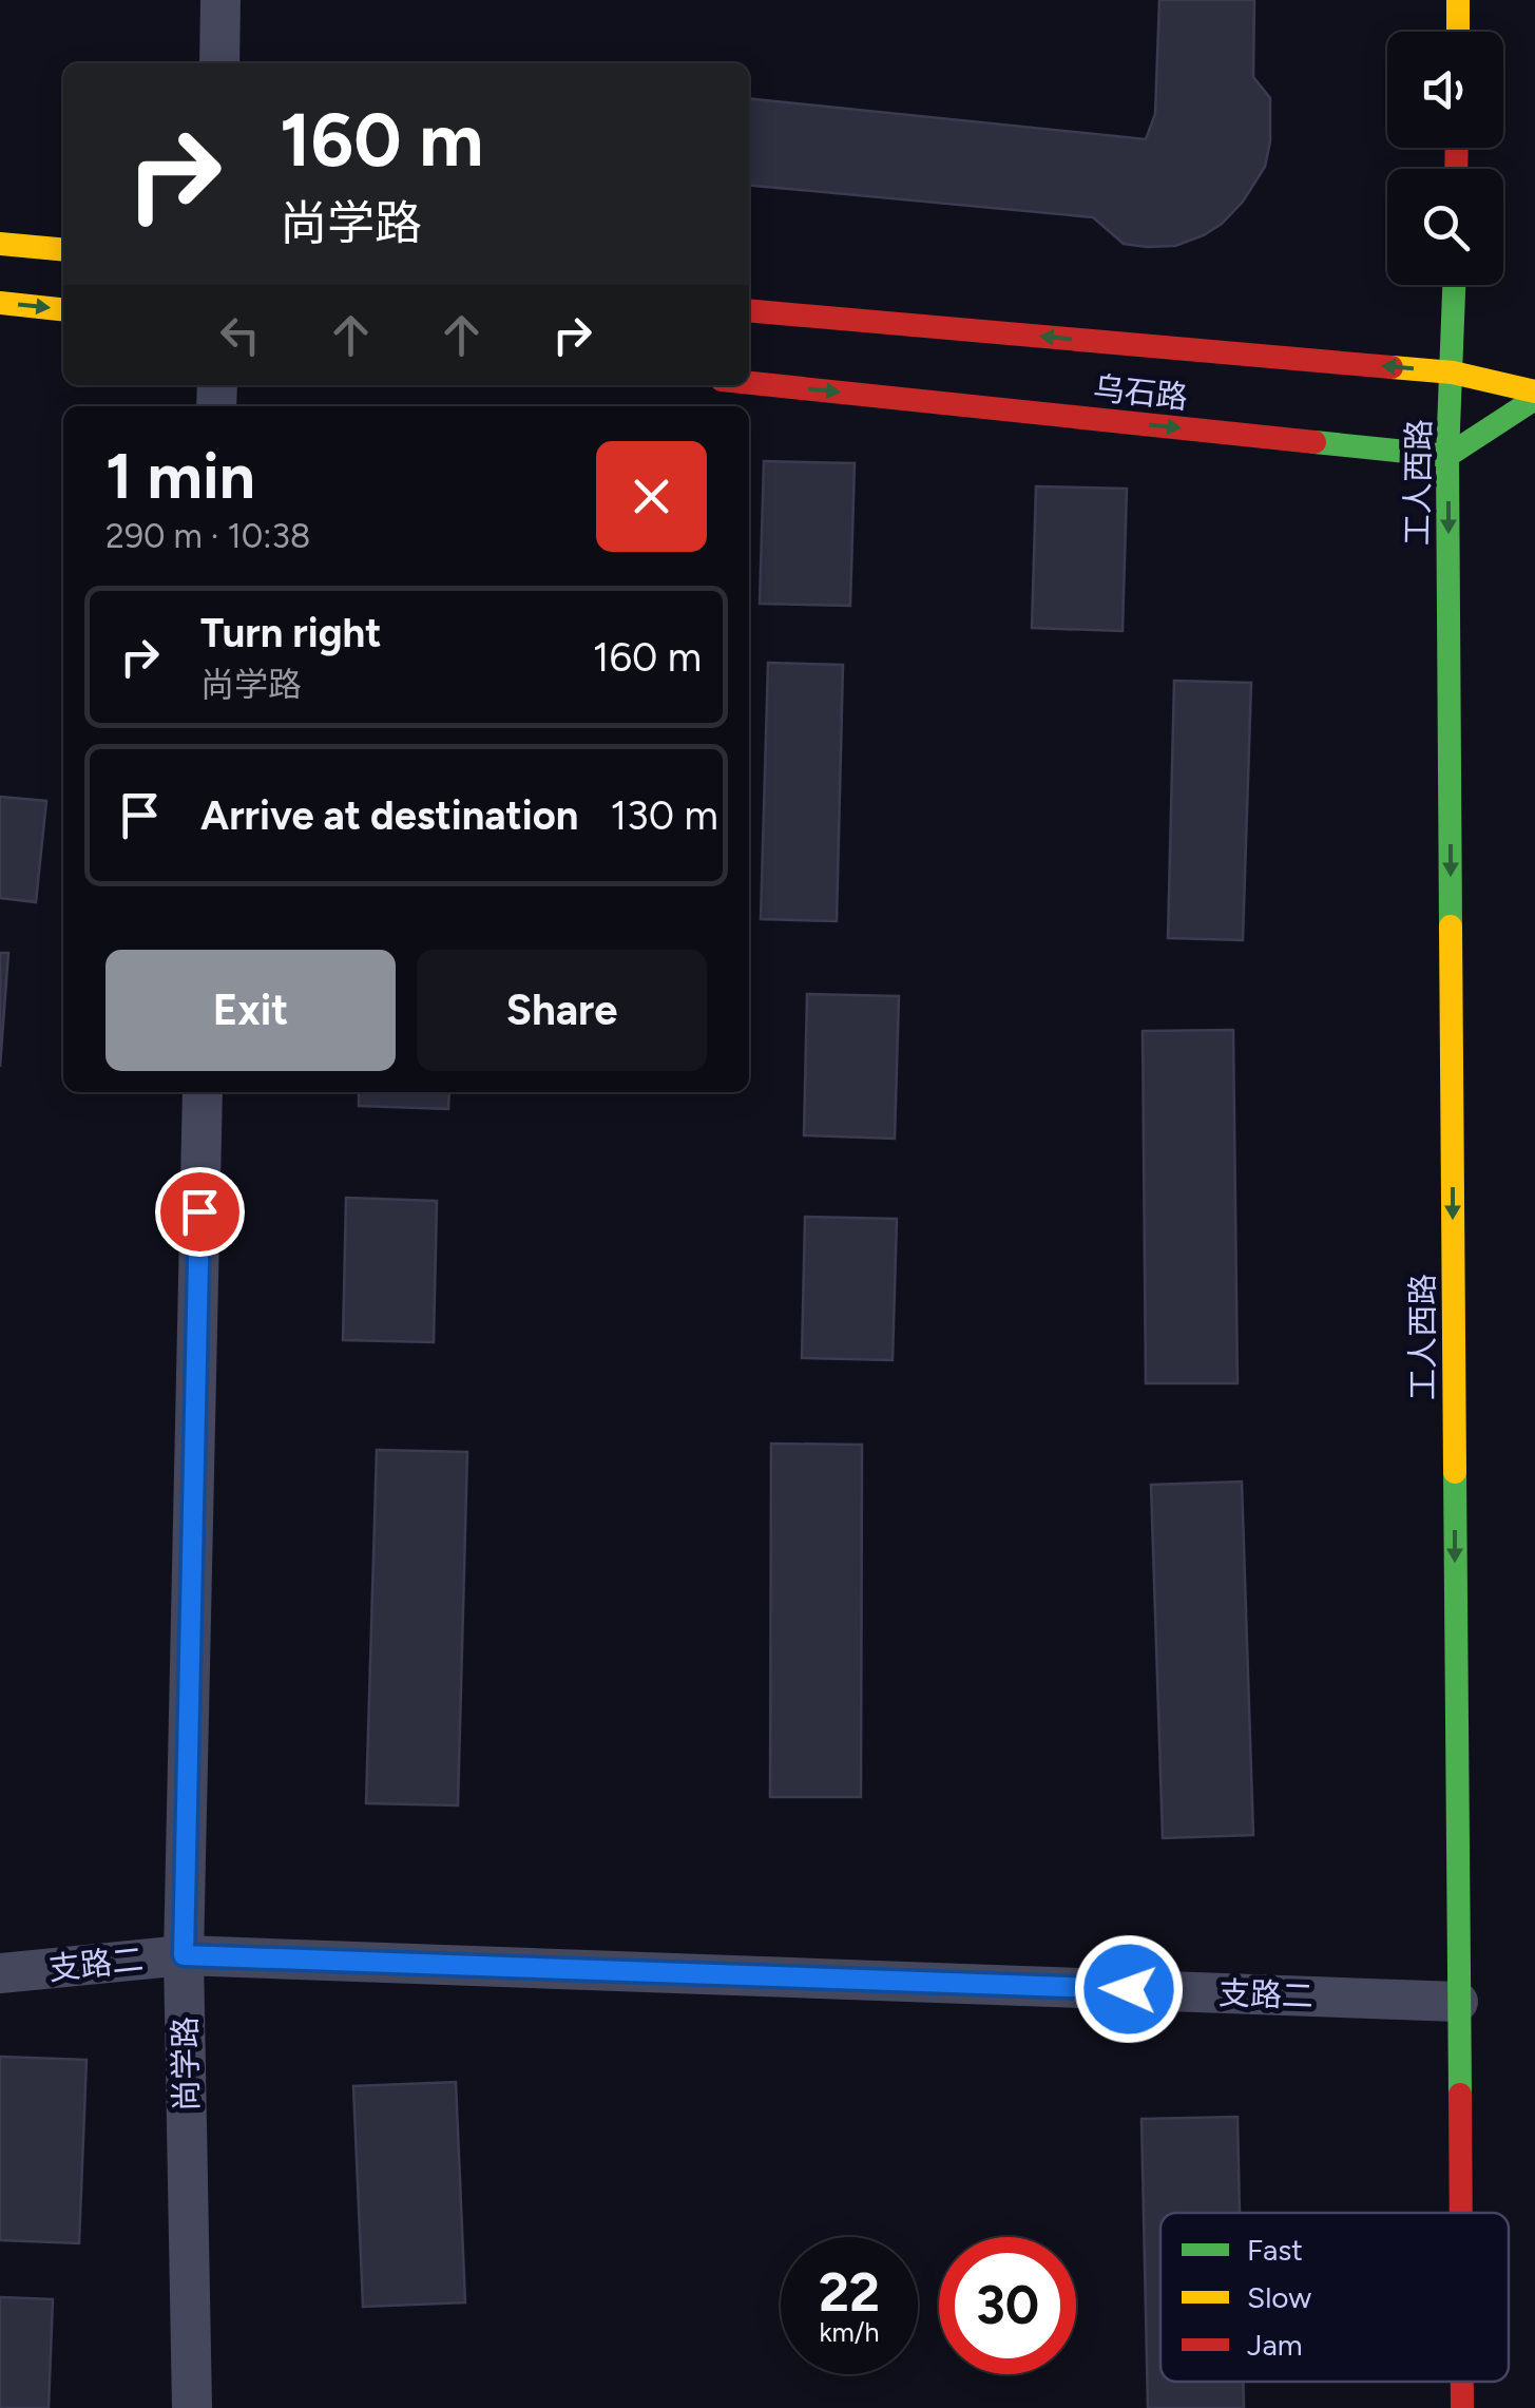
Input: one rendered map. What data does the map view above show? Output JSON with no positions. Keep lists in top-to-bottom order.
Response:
{
  "streets": {
    "main road": ["乌石路", "工人西路"],
    "street": ["支路二", "尚学路"]
  },
  "crossings": [
    ["乌石路", "工人西路"],
    ["工人西路", "支路二"],
    ["支路二", "尚学路"]
  ],
  "one_way": ["工人西路"],
  "legend": ["Fast", "Slow", "Jam"],
  "page": {
    "turn": ["160 m", "尚学路"],
    "heading": ["1 min", "290 m · 10:38"],
    "list": [
      {
        "name": "Turn right",
        "note": "尚学路",
        "value": "160 m"
      },
      {
        "name": "Arrive at destination",
        "value": "130 m"
      }
    ],
    "buttons": ["Exit", "Share"],
    "speed": "22 km/h",
    "limit": "30"
  }
}
